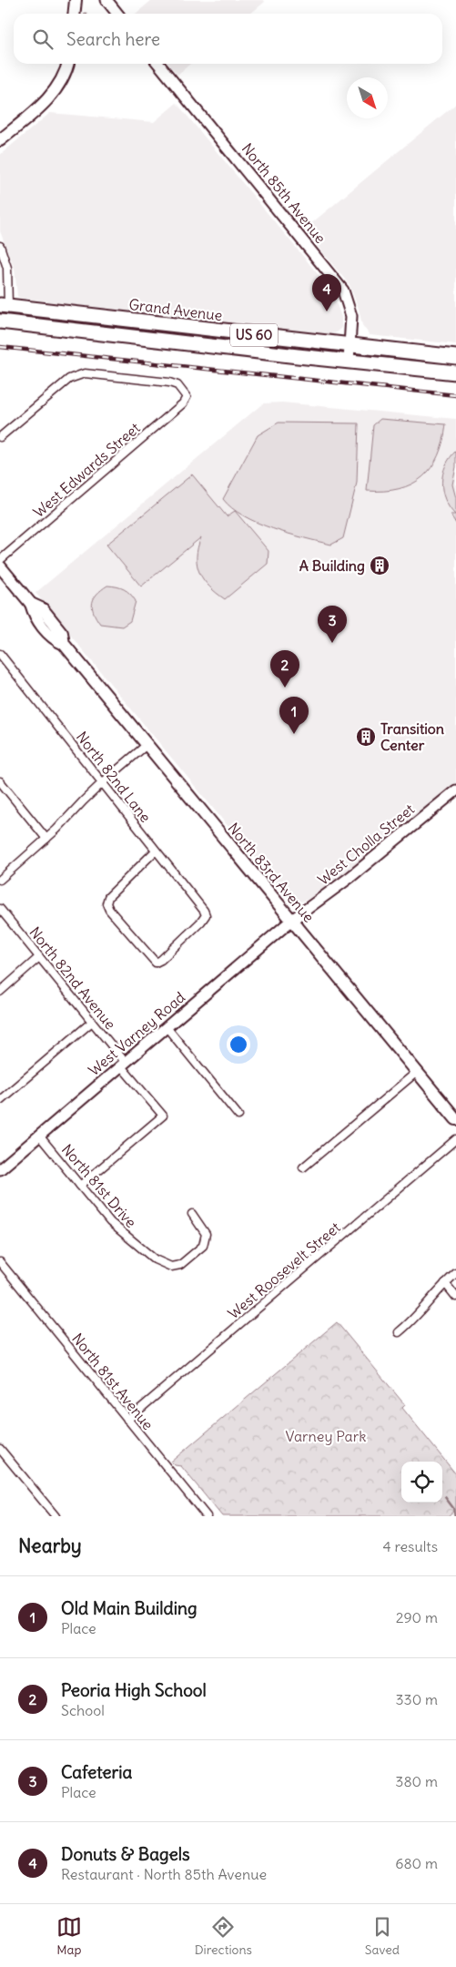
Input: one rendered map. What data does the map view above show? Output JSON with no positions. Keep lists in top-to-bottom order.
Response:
{
  "streets": {
    "highway": ["Grand Avenue", "US 60"],
    "main road": ["North 83rd Avenue"],
    "street": [
      "North 85th Avenue",
      "West Edwards Street",
      "North 82nd Lane",
      "West Cholla Street",
      "North 82nd Avenue",
      "West Varney Road",
      "North 81st Drive",
      "West Roosevelt Street",
      "North 81st Avenue"
    ]
  },
  "crossings": [
    ["North 85th Avenue", "Grand Avenue"],
    ["North 85th Avenue", "US 60"],
    ["West Cholla Street", "North 83rd Avenue"],
    ["West Cholla Street", "West Varney Road"],
    ["North 83rd Avenue", "West Varney Road"],
    ["North 82nd Avenue", "West Varney Road"],
    ["North 82nd Avenue", "North 81st Drive"],
    ["West Varney Road", "North 81st Drive"],
    ["West Roosevelt Street", "North 81st Avenue"]
  ],
  "parks": ["Varney Park"],
  "places": {
    "building": ["A Building", "Transition Center"]
  },
  "north": "bottom right",
  "page": {
    "search": "Search here",
    "pins": [
      "4",
      "3",
      "2",
      "1"
    ],
    "heading": ["Nearby", "4 results"],
    "list": [
      {
        "mark": "1",
        "name": "Old Main Building",
        "note": "Place",
        "value": "290 m"
      },
      {
        "mark": "2",
        "name": "Peoria High School",
        "note": "School",
        "value": "330 m"
      },
      {
        "mark": "3",
        "name": "Cafeteria",
        "note": "Place",
        "value": "380 m"
      },
      {
        "mark": "4",
        "name": "Donuts & Bagels",
        "note": "Restaurant · North 85th Avenue",
        "value": "680 m"
      }
    ],
    "nav": ["Map", "Directions", "Saved"]
  }
}
